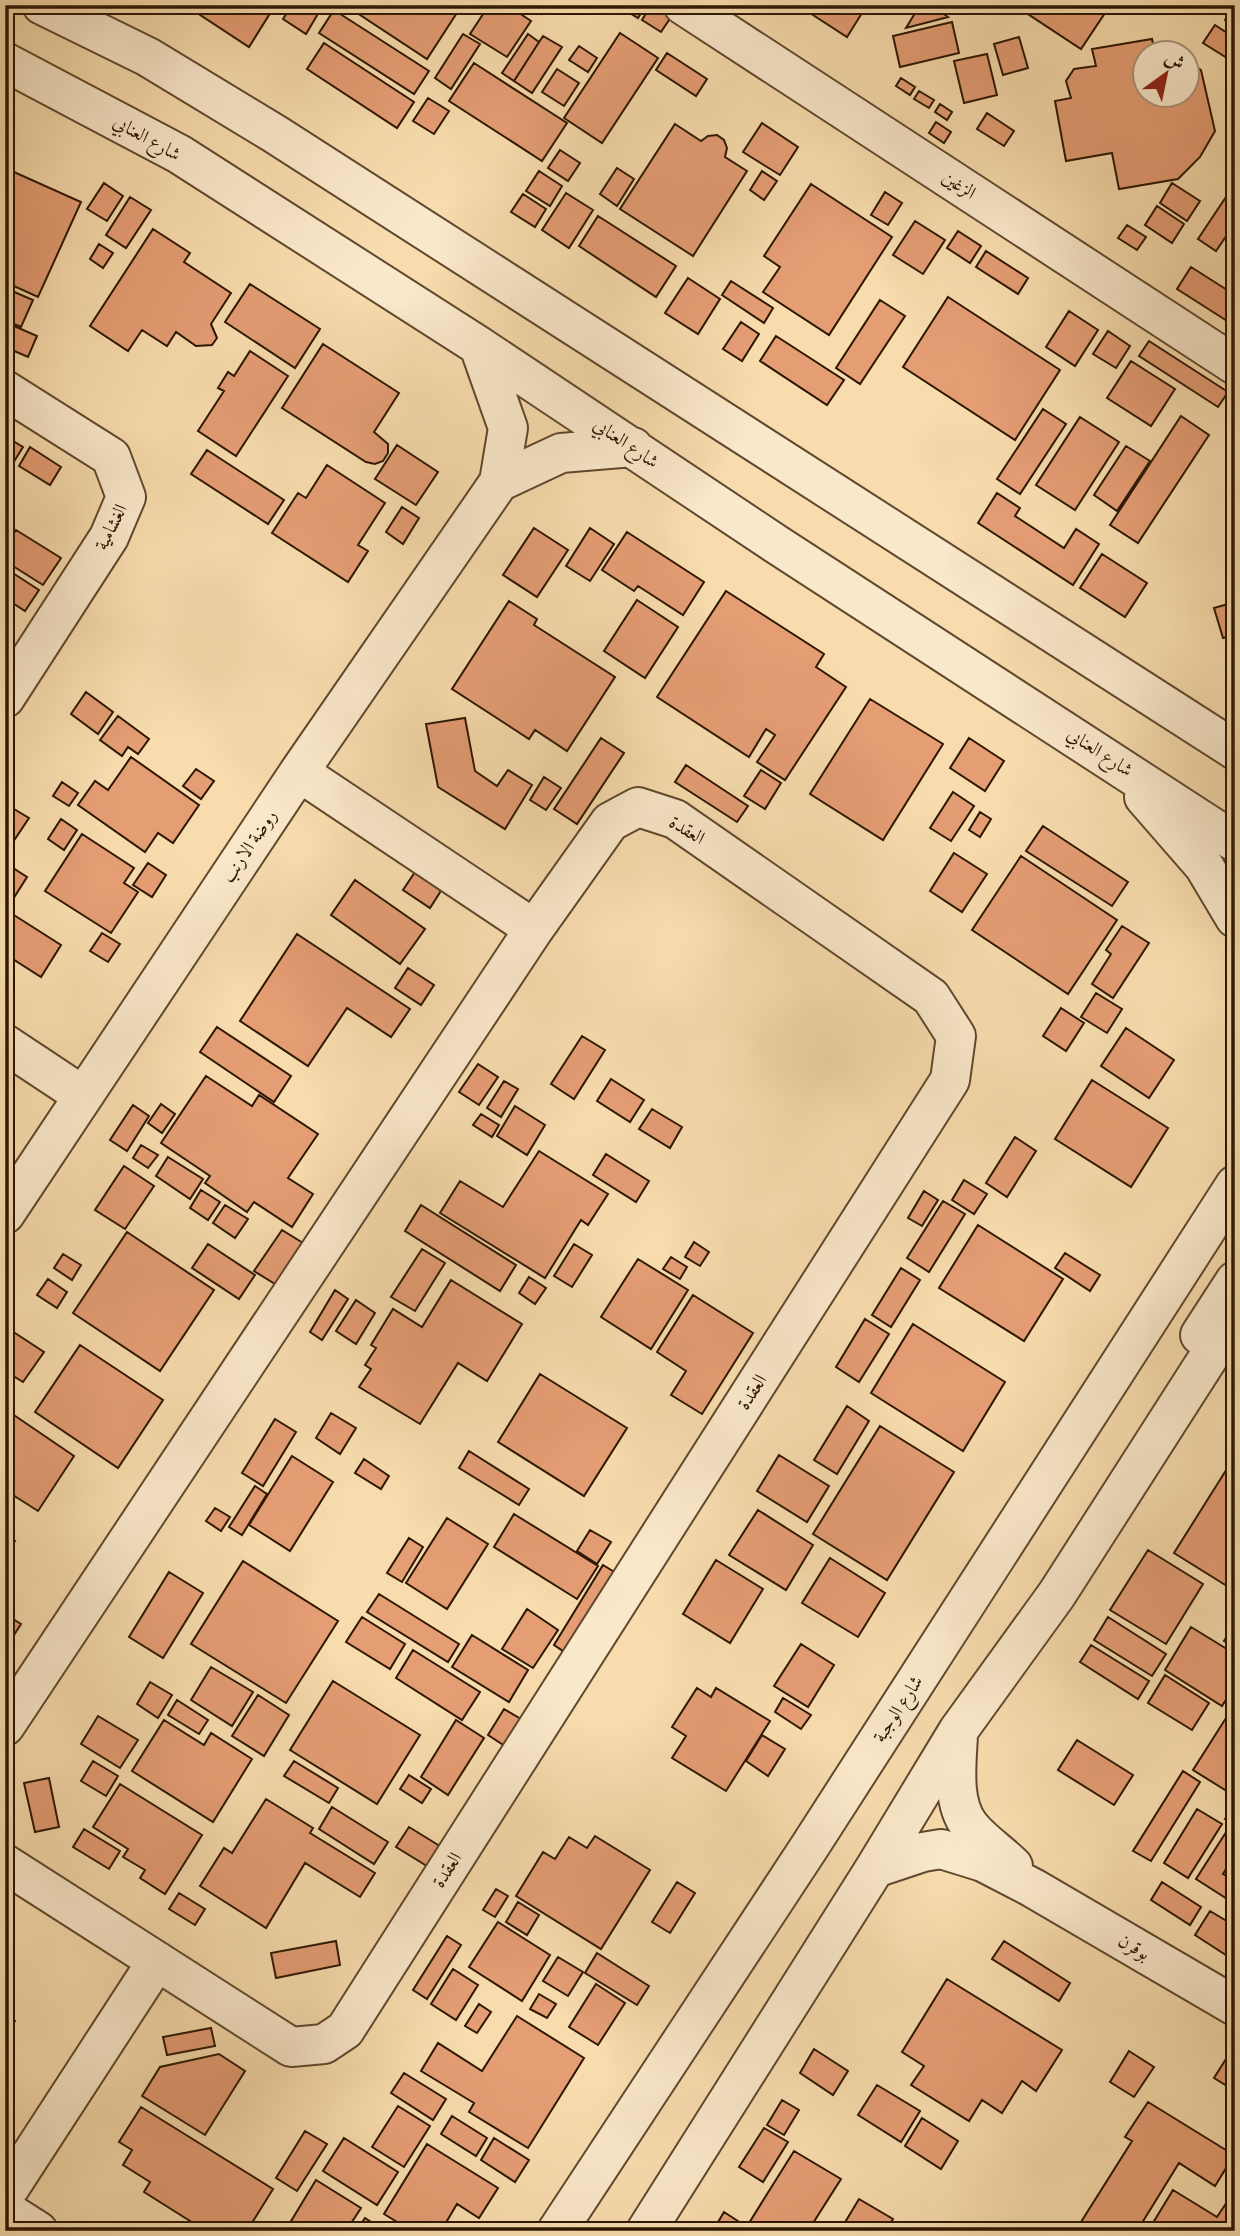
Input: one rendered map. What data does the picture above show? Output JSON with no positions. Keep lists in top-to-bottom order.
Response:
{
  "streets": {
    "street": [
      "شارع العنابي",
      "الزغين",
      "الغشامية",
      "العقدة",
      "روضة الارنب",
      "شارع الوجبة",
      "بوقرن"
    ]
  },
  "crossings": [
    ["شارع العنابي", "روضة الارنب"]
  ],
  "north": "top right"
}
